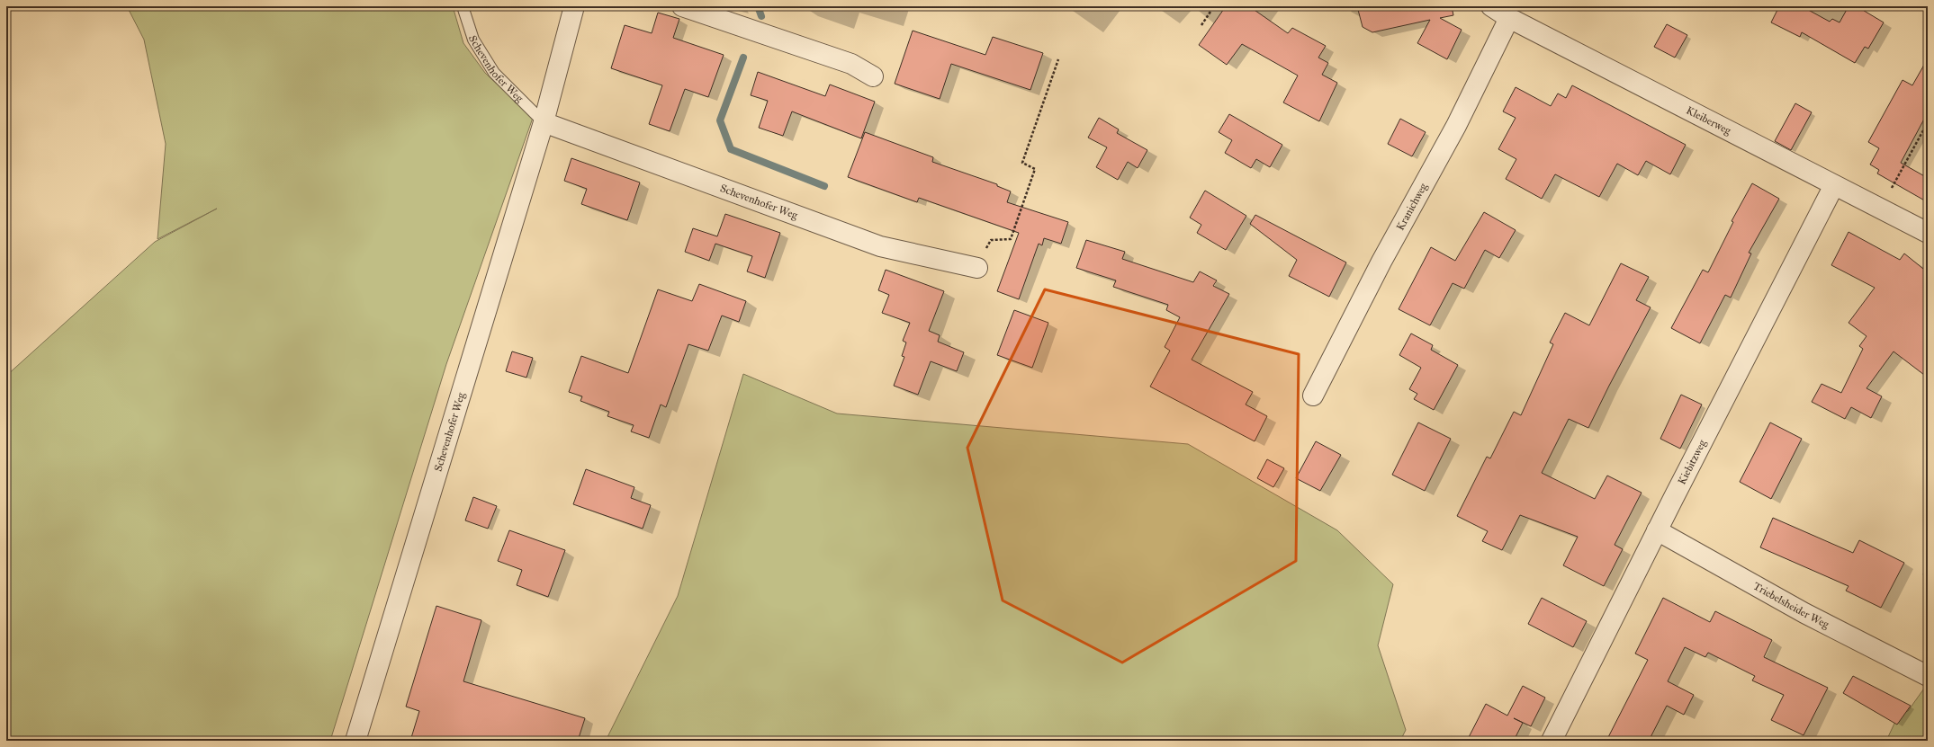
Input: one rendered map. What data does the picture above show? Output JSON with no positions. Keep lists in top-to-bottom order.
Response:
{
  "streets": {
    "street": [
      "Schevenhofer Weg",
      "Kleiberweg",
      "Kranichweg",
      "Kiebitzweg",
      "Triebelsheider Weg"
    ]
  },
  "crossings": [
    ["Kleiberweg", "Kranichweg"],
    ["Kleiberweg", "Kiebitzweg"],
    ["Kiebitzweg", "Triebelsheider Weg"]
  ]
}
